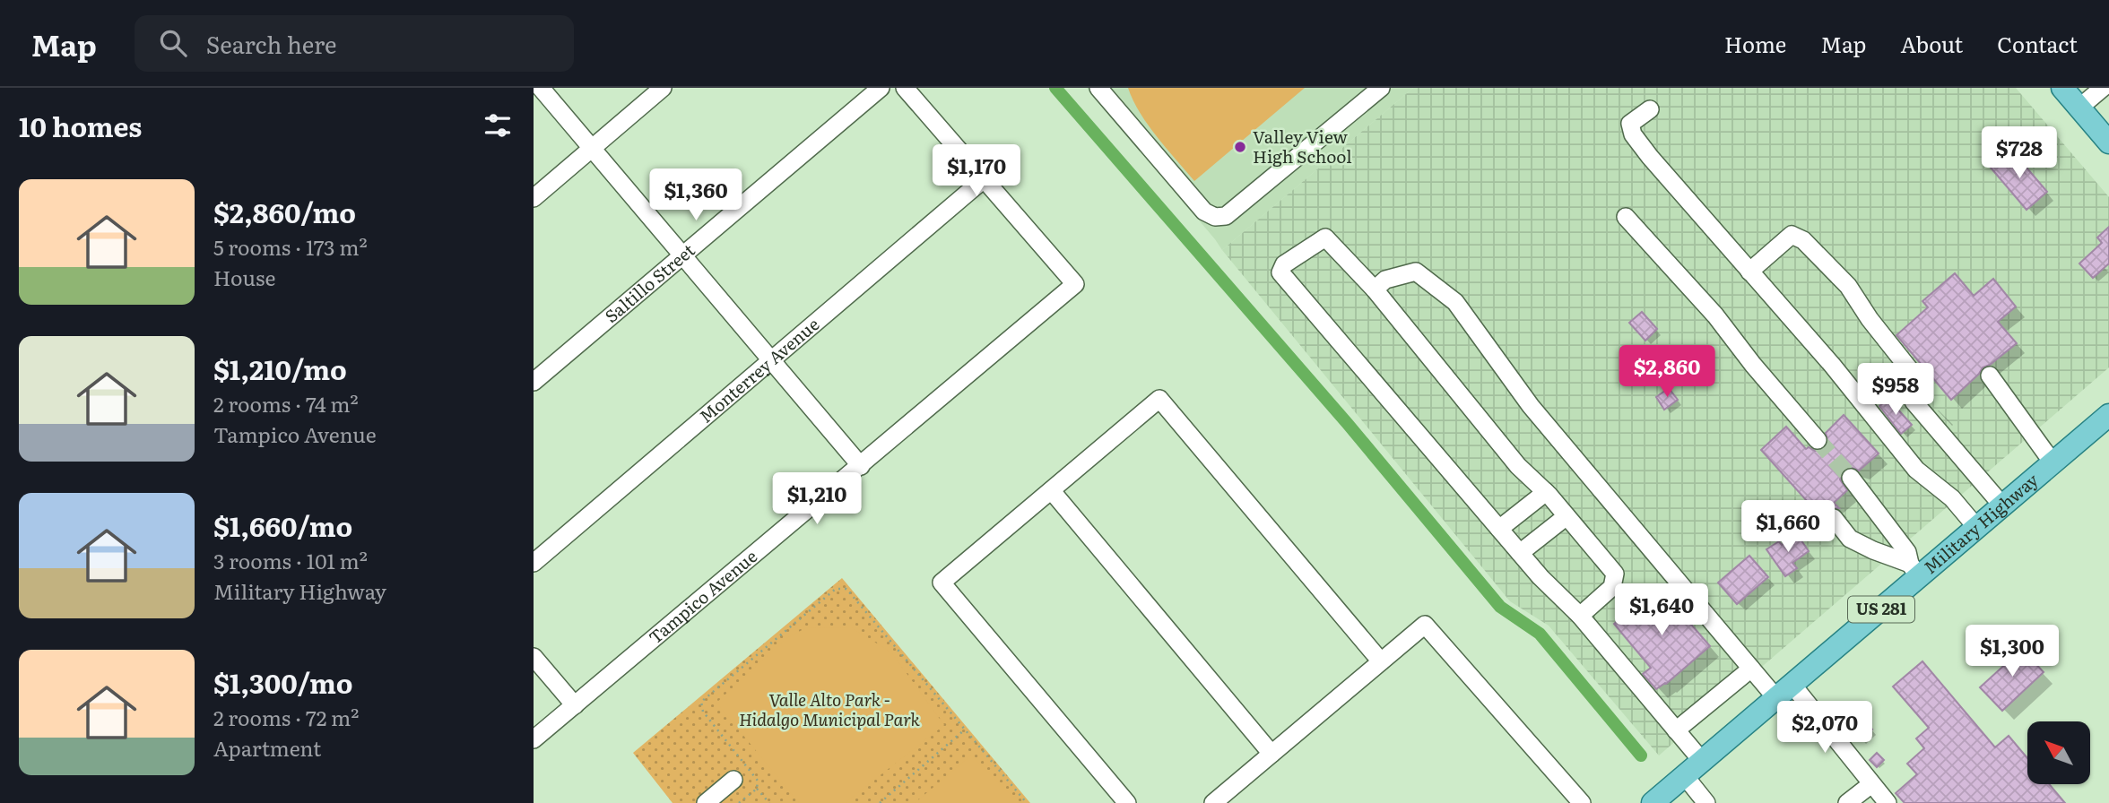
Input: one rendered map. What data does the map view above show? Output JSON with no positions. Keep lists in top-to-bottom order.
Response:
{
  "streets": {
    "main road": ["Military Highway", "US 281"],
    "street": ["Saltillo Street", "Monterrey Avenue", "Tampico Avenue"]
  },
  "crossings": [
    ["Monterrey Avenue", "Tampico Avenue"]
  ],
  "parks": ["Valle Alto Park - Hidalgo Municipal Park"],
  "places": ["Valley View High School"],
  "north": "top left",
  "page": {
    "header": "Map",
    "search": "Search here",
    "nav": [
      "Home",
      "Map",
      "About",
      "Contact"
    ],
    "heading": "10 homes",
    "price": [
      "$728",
      "$1,170",
      "$1,360",
      "$2,860",
      "$958",
      "$1,210",
      "$1,660",
      "$1,640",
      "$1,300",
      "$2,070"
    ],
    "list": [
      {
        "name": "$2,860/mo",
        "note": "5 rooms · 173 m² · House"
      },
      {
        "name": "$1,210/mo",
        "note": "2 rooms · 74 m² · Tampico Avenue"
      },
      {
        "name": "$1,660/mo",
        "note": "3 rooms · 101 m² · Military Highway"
      },
      {
        "name": "$1,300/mo",
        "note": "2 rooms · 72 m² · Apartment"
      }
    ]
  }
}
